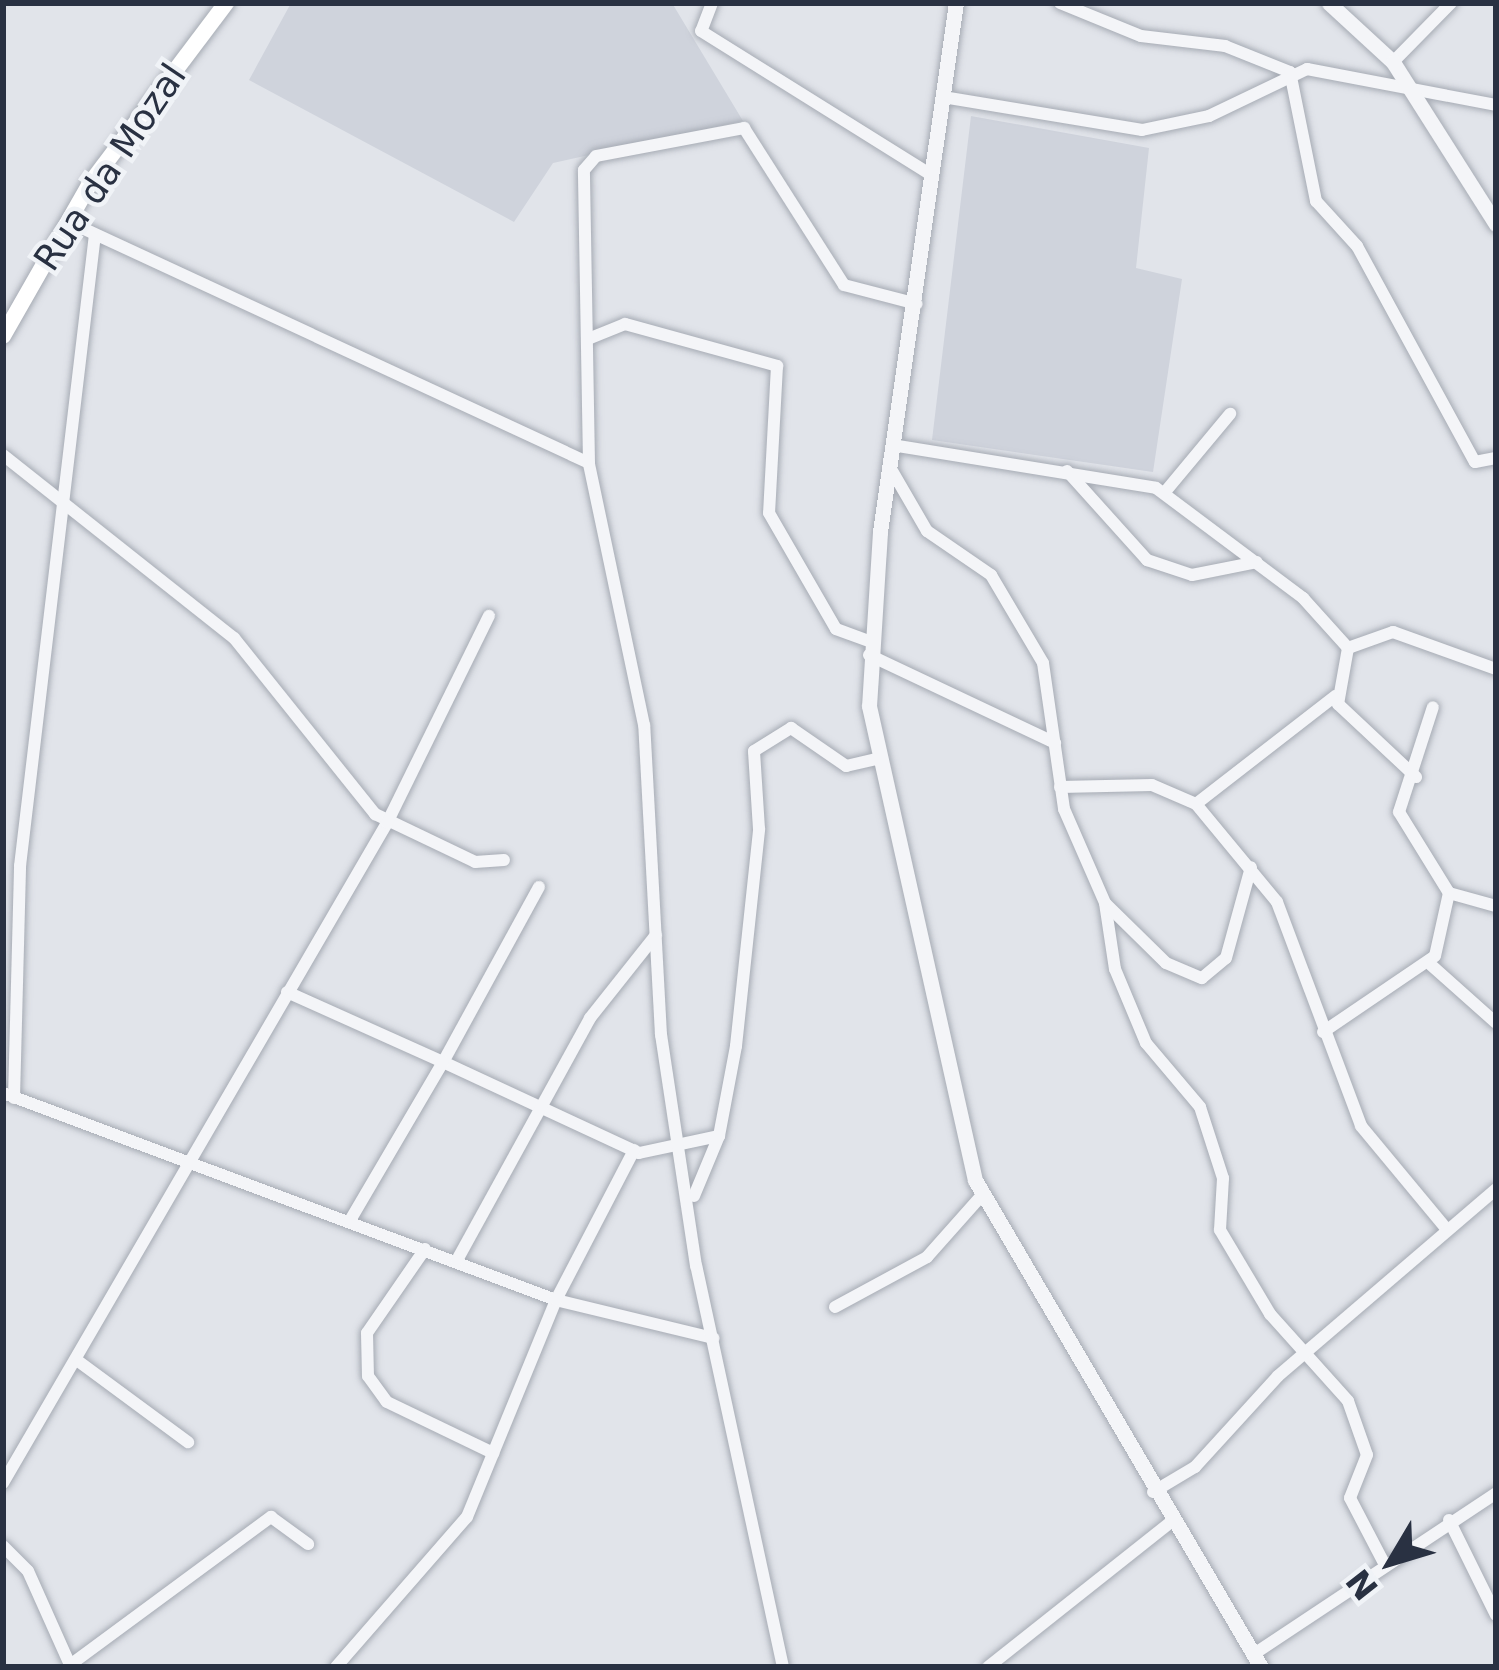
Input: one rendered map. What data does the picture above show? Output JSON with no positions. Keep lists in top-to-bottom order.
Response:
{
  "streets": {
    "main road": ["Rua da Mozal"]
  },
  "north": "bottom left"
}
